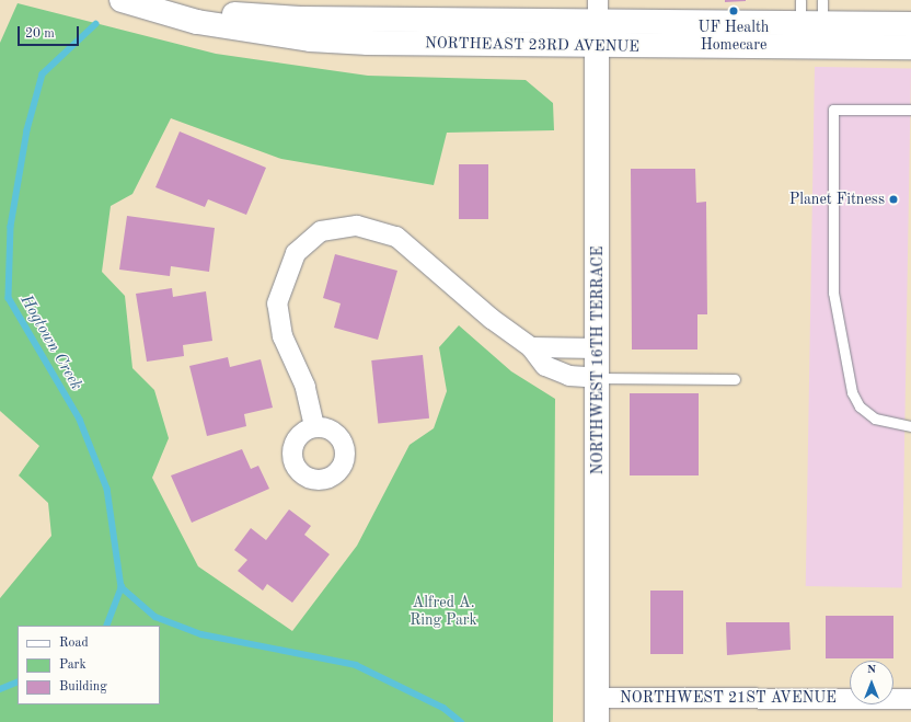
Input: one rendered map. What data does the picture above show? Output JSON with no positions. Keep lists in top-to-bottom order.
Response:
{
  "streets": {
    "street": ["NORTHEAST 23RD AVENUE", "NORTHWEST 16TH TERRACE", "NORTHWEST 21ST AVENUE"]
  },
  "crossings": [
    ["NORTHEAST 23RD AVENUE", "NORTHWEST 16TH TERRACE"],
    ["NORTHWEST 16TH TERRACE", "NORTHWEST 21ST AVENUE"]
  ],
  "water": ["Hogtown Creek"],
  "parks": ["Alfred A. Ring Park"],
  "places": ["UF Health Homecare", "Planet Fitness"],
  "legend": ["Road", "Park", "Building"],
  "scale_bar": "20 m",
  "north": "top"
}
